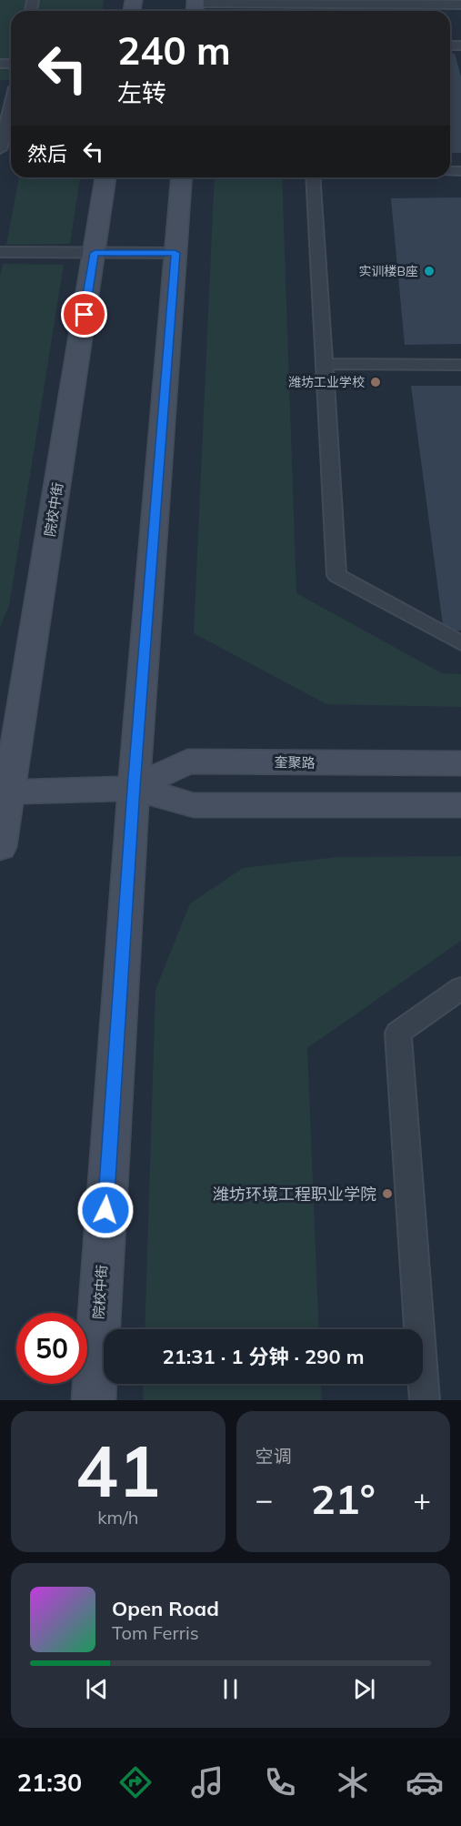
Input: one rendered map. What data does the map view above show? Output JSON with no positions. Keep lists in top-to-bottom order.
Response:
{
  "streets": {
    "main road": ["院校中街", "奎聚路"]
  },
  "crossings": [
    ["院校中街", "奎聚路"]
  ],
  "places": ["实训楼B座", "潍坊工业学校", "潍坊环境工程职业学院"],
  "page": {
    "turn": ["240 m", "左转"],
    "then": "然后",
    "limit": "50",
    "trip": "21:31 · 1 分钟 · 290 m",
    "tile": [
      ["41", "km/h"],
      "空调"
    ],
    "heat": ["−", "21°", "+"],
    "song": ["Open Road", "Tom Ferris"],
    "tabs": "21:30"
  }
}
